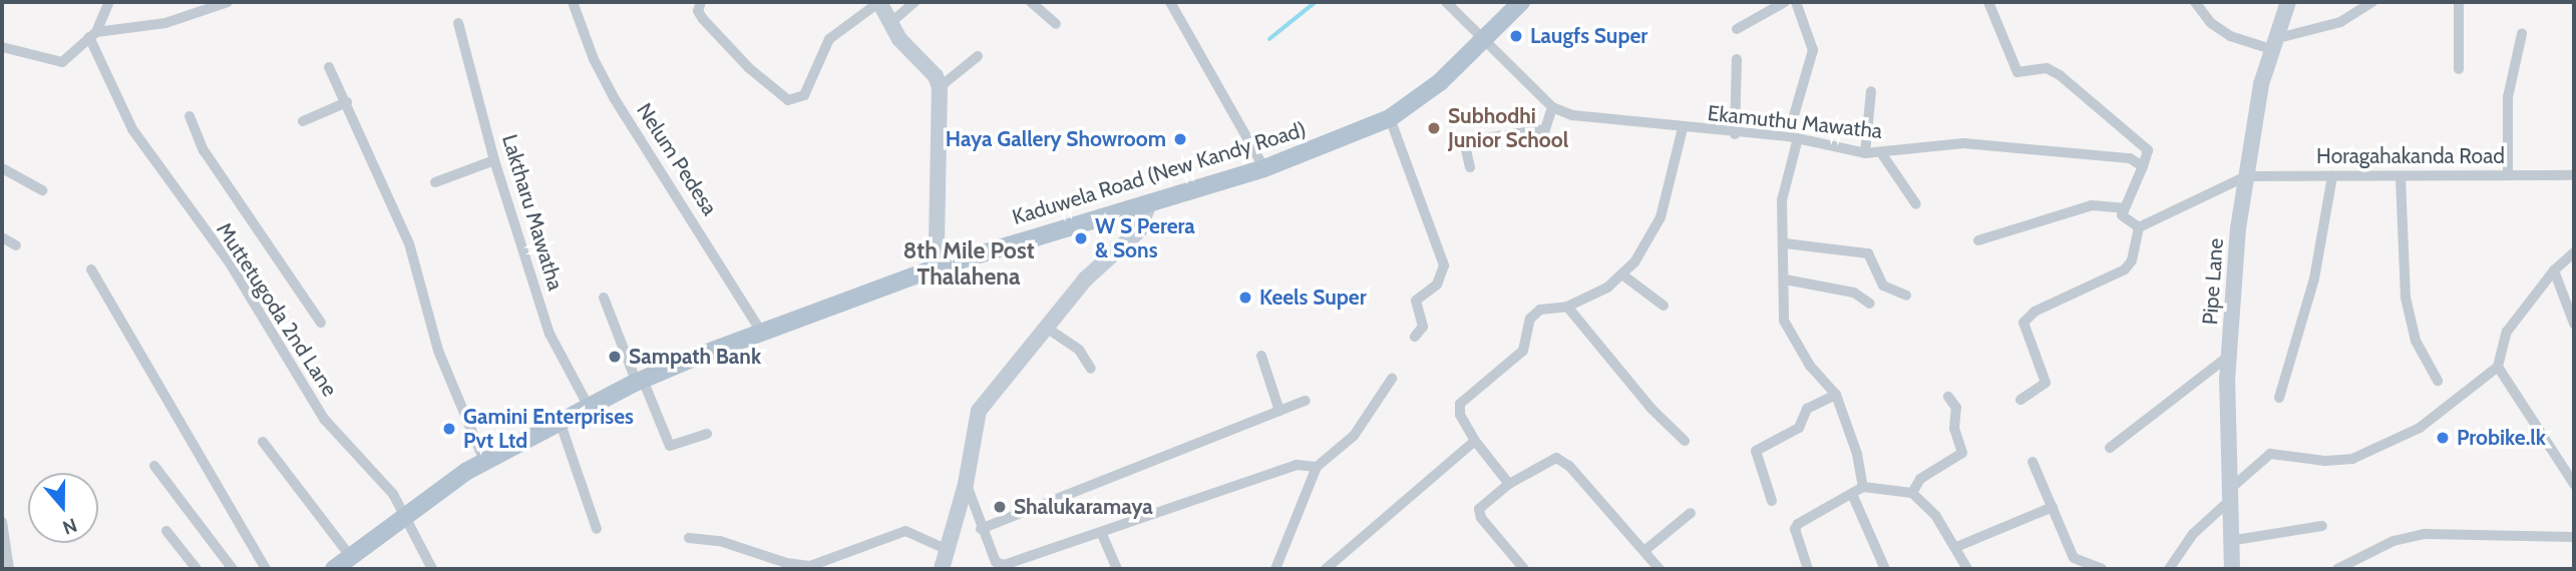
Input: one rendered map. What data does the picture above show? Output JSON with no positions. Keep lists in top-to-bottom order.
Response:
{
  "streets": {
    "main road": ["Kaduwela Road (New Kandy Road)"],
    "street": [
      "Ekamuthu Mawatha",
      "Horagahakanda Road",
      "Nelum Pedesa",
      "Laktharu Mawatha",
      "Pipe Lane",
      "Muttetugoda 2nd Lane"
    ]
  },
  "crossings": [
    ["Ekamuthu Mawatha", "Kaduwela Road (New Kandy Road)"],
    ["Horagahakanda Road", "Pipe Lane"],
    ["Nelum Pedesa", "Kaduwela Road (New Kandy Road)"],
    ["Kaduwela Road (New Kandy Road)", "Laktharu Mawatha"],
    ["Kaduwela Road (New Kandy Road)", "Muttetugoda 2nd Lane"]
  ],
  "districts": ["8th Mile Post Thalahena"],
  "places": [
    "Laugfs Super",
    "Subhodhi Junior School",
    "Haya Gallery Showroom",
    "W S Perera & Sons",
    "Keels Super",
    "Sampath Bank",
    "Gamini Enterprises Pvt Ltd",
    "Probike.lk",
    "Shalukaramaya"
  ],
  "north": "bottom"
}
